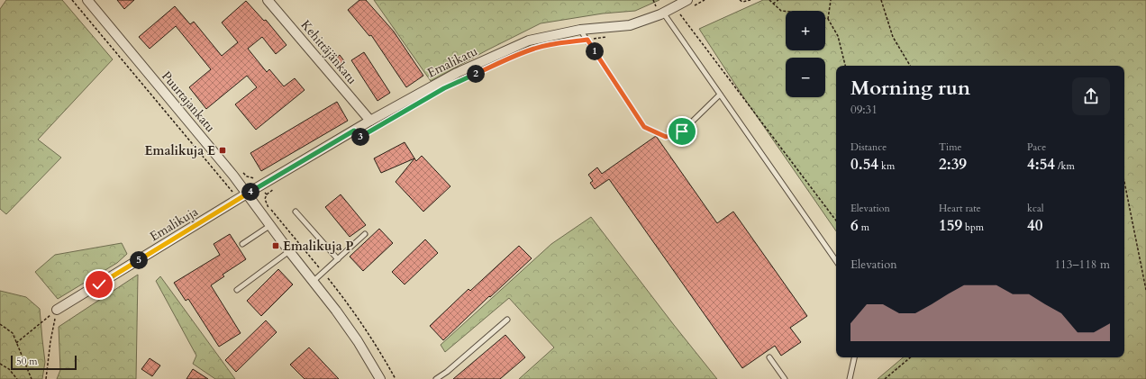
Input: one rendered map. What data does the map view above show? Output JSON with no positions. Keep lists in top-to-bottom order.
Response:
{
  "streets": {
    "street": [
      "Kehittäjänkatu",
      "Emalikatu",
      "Puurtajankatu",
      "Emalikuja"
    ]
  },
  "crossings": [
    ["Kehittäjänkatu", "Emalikatu"],
    ["Emalikatu", "Puurtajankatu"],
    ["Emalikatu", "Emalikuja"],
    ["Puurtajankatu", "Emalikuja"]
  ],
  "places": {
    "transit": ["Emalikuja E", "Emalikuja P"]
  },
  "scale_bar": "50 m",
  "page": {
    "map_buttons": ["+", "−"],
    "pins": [
      "1",
      "2",
      "3",
      "4",
      "5"
    ],
    "heading": ["Morning run", "09:31"],
    "stats": [
      ["Distance", "0.54 km"],
      ["Time", "2:39"],
      ["Pace", "4:54 /km"],
      ["Elevation", "6 m"],
      ["Heart rate", "159 bpm"],
      ["kcal", "40"]
    ],
    "chart": ["Elevation", "113–118 m"],
    "scale": "50 m"
  }
}
